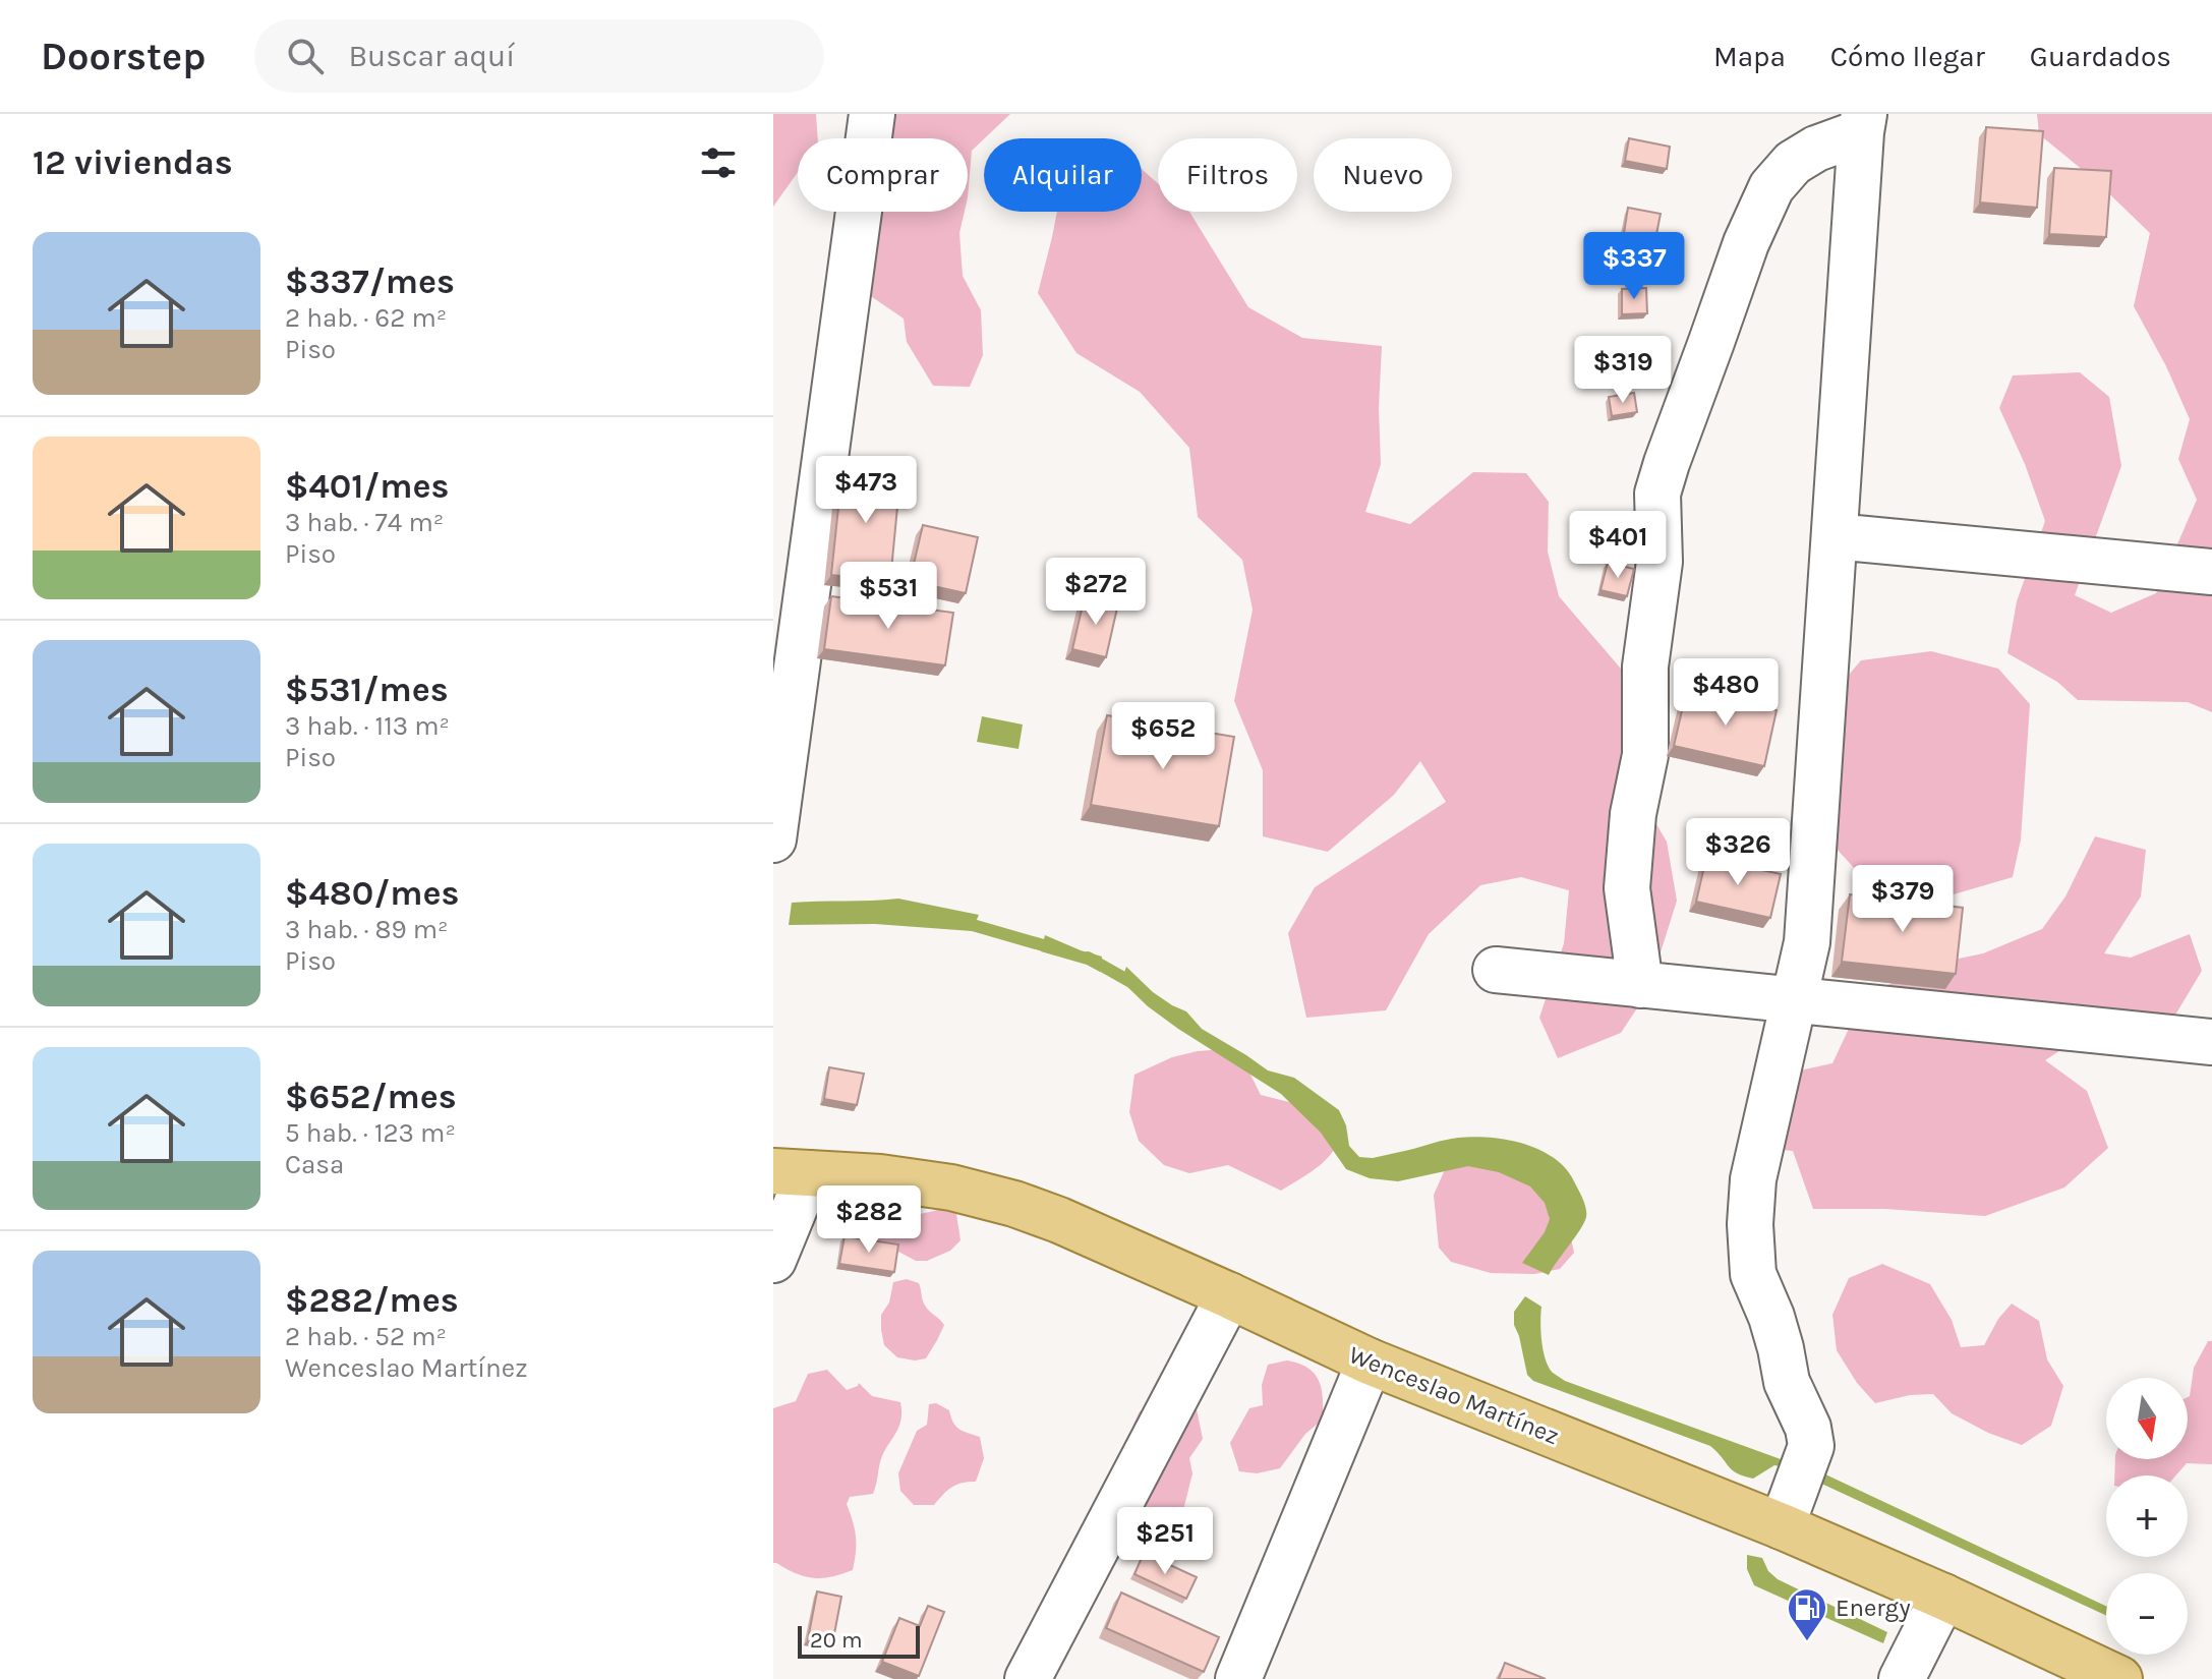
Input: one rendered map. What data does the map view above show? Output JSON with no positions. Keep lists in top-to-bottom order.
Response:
{
  "streets": {
    "main road": ["Wenceslao Martínez"]
  },
  "places": {
    "fuel station": ["Energy"]
  },
  "scale_bar": "20 m",
  "north": "bottom",
  "page": {
    "header": "Doorstep",
    "search": "Buscar aquí",
    "nav": ["Mapa", "Cómo llegar", "Guardados"],
    "heading": "12 viviendas",
    "chip": [
      "Comprar",
      "Alquilar",
      "Filtros",
      "Nuevo"
    ],
    "list": [
      {
        "name": "$337/mes",
        "note": "2 hab. · 62 m² · Piso"
      },
      {
        "name": "$401/mes",
        "note": "3 hab. · 74 m² · Piso"
      },
      {
        "name": "$531/mes",
        "note": "3 hab. · 113 m² · Piso"
      },
      {
        "name": "$480/mes",
        "note": "3 hab. · 89 m² · Piso"
      },
      {
        "name": "$652/mes",
        "note": "5 hab. · 123 m² · Casa"
      },
      {
        "name": "$282/mes",
        "note": "2 hab. · 52 m² · Wenceslao Martínez"
      }
    ],
    "price": [
      "$337",
      "$319",
      "$473",
      "$401",
      "$272",
      "$531",
      "$480",
      "$652",
      "$326",
      "$379",
      "$282",
      "$251"
    ],
    "map_buttons": ["+", "−"],
    "scale": "20 m"
  }
}
